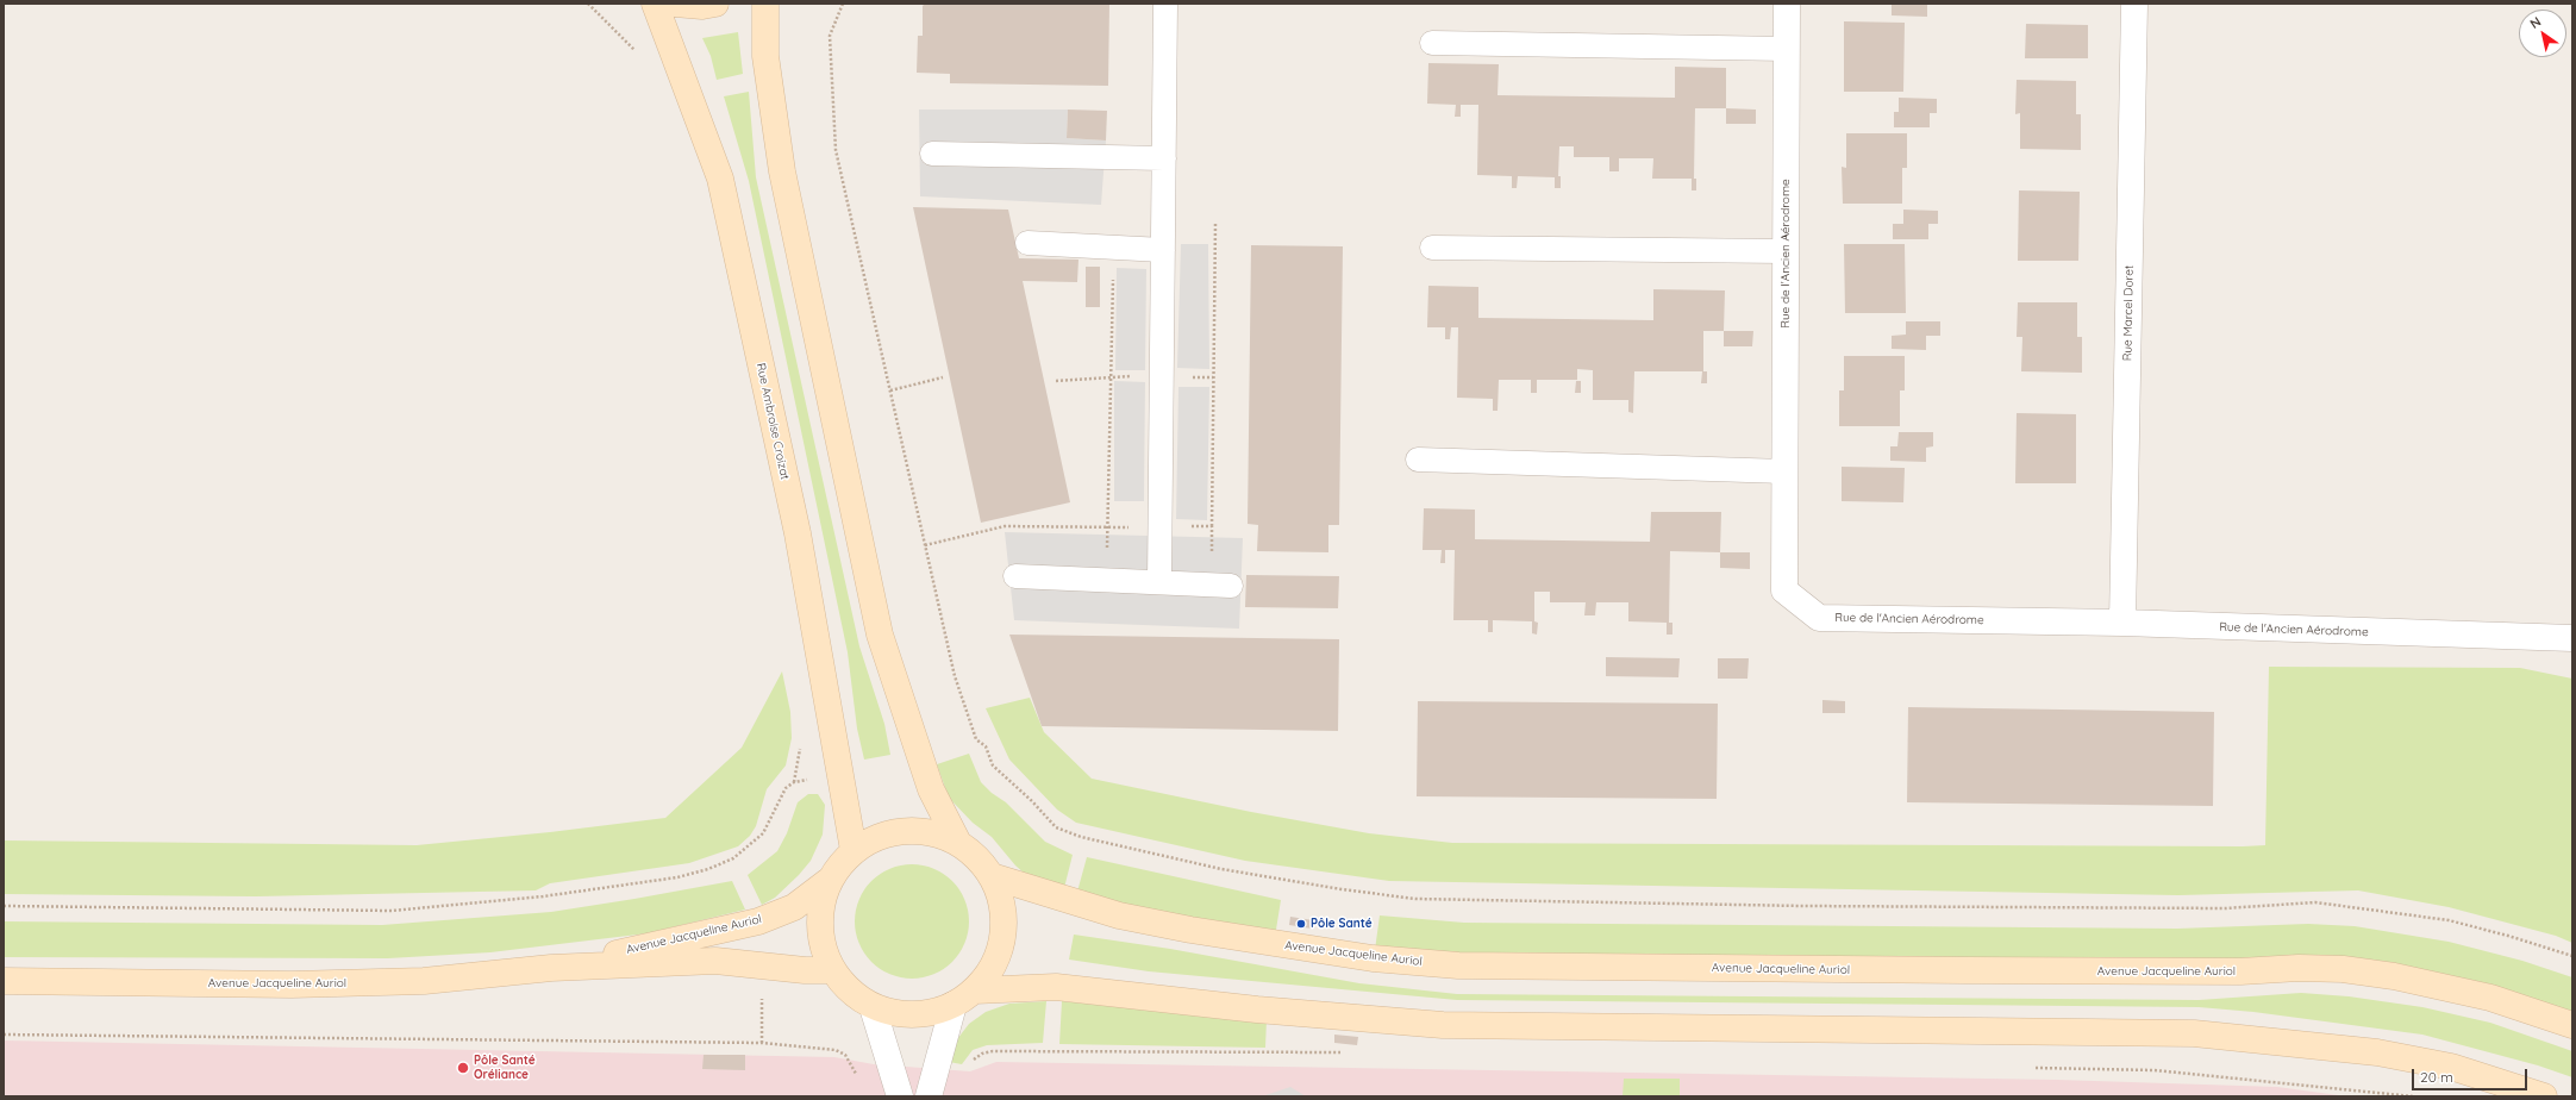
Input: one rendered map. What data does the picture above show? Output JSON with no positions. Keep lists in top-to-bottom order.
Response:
{
  "streets": {
    "main road": ["Rue Ambroise Croizat", "Avenue Jacqueline Auriol"],
    "street": ["Rue de l'Ancien Aérodrome", "Rue Marcel Doret"]
  },
  "crossings": [
    ["Rue de l'Ancien Aérodrome", "Rue Marcel Doret"]
  ],
  "places": ["Pôle Santé", "Pôle Santé Oréliance"],
  "scale_bar": "20 m",
  "north": "top left"
}
